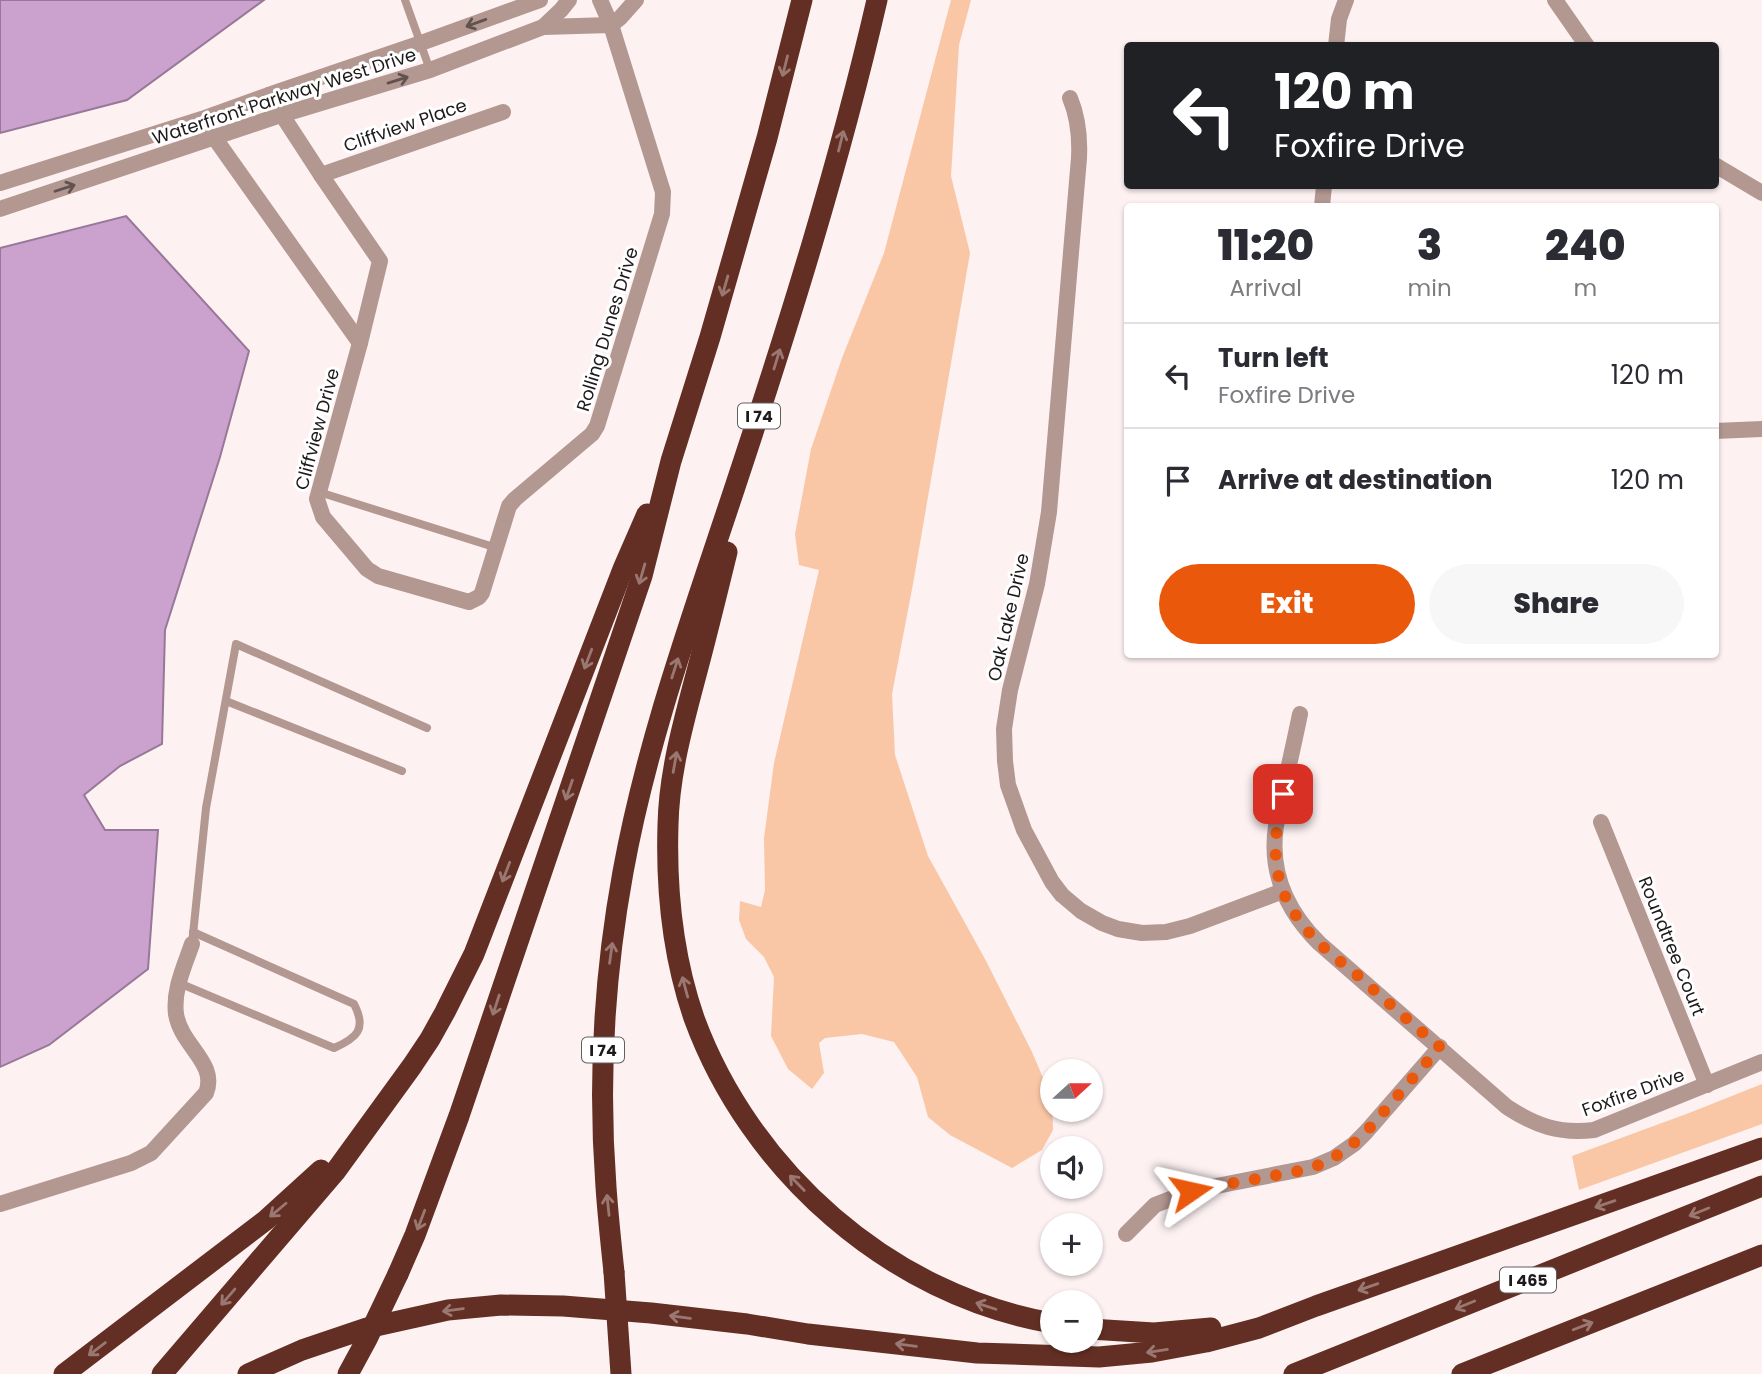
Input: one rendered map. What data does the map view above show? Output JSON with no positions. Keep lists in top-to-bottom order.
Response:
{
  "streets": {
    "highway": ["I 74", "I 465"],
    "street": [
      "Waterfront Parkway West Drive",
      "Cliffview Place",
      "Rolling Dunes Drive",
      "Cliffview Drive",
      "Oak Lake Drive",
      "Roundtree Court",
      "Foxfire Drive"
    ]
  },
  "crossings": [
    ["Waterfront Parkway West Drive", "Cliffview Drive"],
    ["Cliffview Place", "Cliffview Drive"],
    ["Rolling Dunes Drive", "Cliffview Drive"],
    ["Oak Lake Drive", "Foxfire Drive"],
    ["Roundtree Court", "Foxfire Drive"]
  ],
  "north": "right",
  "page": {
    "turn": ["120 m", "Foxfire Drive"],
    "eta": [
      "11:20",
      "Arrival",
      "3",
      "min",
      "240",
      "m"
    ],
    "list": [
      {
        "name": "Turn left",
        "note": "Foxfire Drive",
        "value": "120 m"
      },
      {
        "name": "Arrive at destination",
        "value": "120 m"
      }
    ],
    "buttons": ["Exit", "Share"],
    "map_buttons": ["+", "−"]
  }
}
